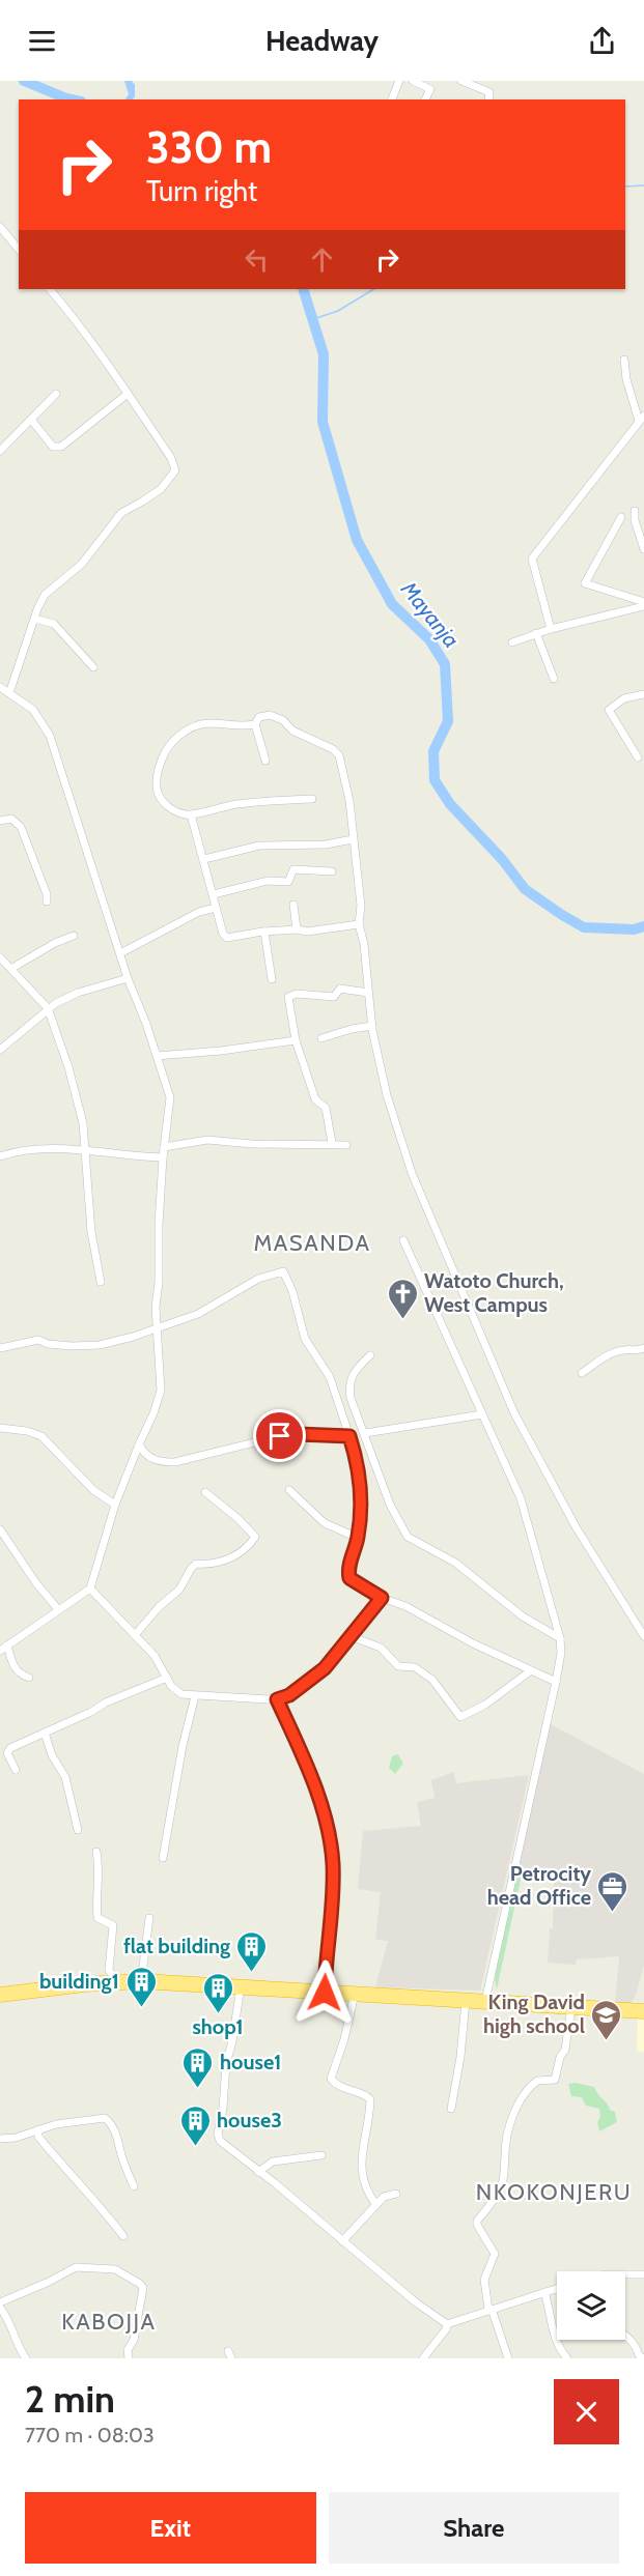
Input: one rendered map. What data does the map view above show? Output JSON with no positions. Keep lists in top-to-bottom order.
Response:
{
  "districts": ["MASANDA", "NKOKONJERU", "KABOJJA"],
  "water": ["Mayanja"],
  "places": {
    "church": ["Watoto Church, West Campus"],
    "office": ["Petrocity head Office"],
    "building": [
      "flat building",
      "building1",
      "shop1",
      "house1",
      "house3"
    ],
    "school or university": ["King David high school"]
  },
  "page": {
    "header": "Headway",
    "turn": ["330 m", "Turn right"],
    "heading": ["2 min", "770 m · 08:03"],
    "buttons": ["Exit", "Share"]
  }
}
